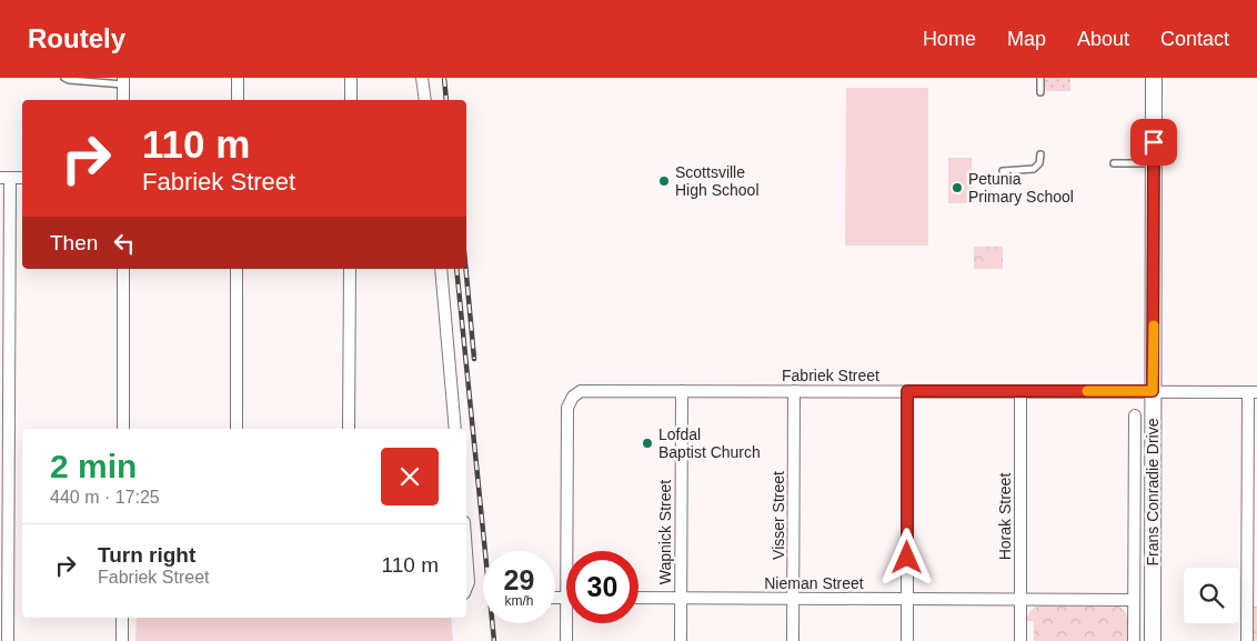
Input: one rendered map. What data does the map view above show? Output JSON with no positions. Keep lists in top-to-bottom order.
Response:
{
  "streets": {
    "street": [
      "Fabriek Street",
      "Frans Conradie Drive",
      "Visser Street",
      "Horak Street",
      "Wapnick Street",
      "Nieman Street"
    ]
  },
  "crossings": [
    ["Fabriek Street", "Frans Conradie Drive"],
    ["Fabriek Street", "Visser Street"],
    ["Fabriek Street", "Horak Street"],
    ["Fabriek Street", "Wapnick Street"],
    ["Visser Street", "Nieman Street"],
    ["Horak Street", "Nieman Street"],
    ["Wapnick Street", "Nieman Street"]
  ],
  "places": ["Scottsville High School", "Petunia Primary School", "Lofdal Baptist Church"],
  "page": {
    "header": "Routely",
    "nav": [
      "Home",
      "Map",
      "About",
      "Contact"
    ],
    "turn": ["110 m", "Fabriek Street"],
    "then": "Then",
    "heading": ["2 min", "440 m · 17:25"],
    "list": [
      {
        "name": "Turn right",
        "note": "Fabriek Street",
        "value": "110 m"
      }
    ],
    "speed": "29 km/h",
    "limit": "30"
  }
}
